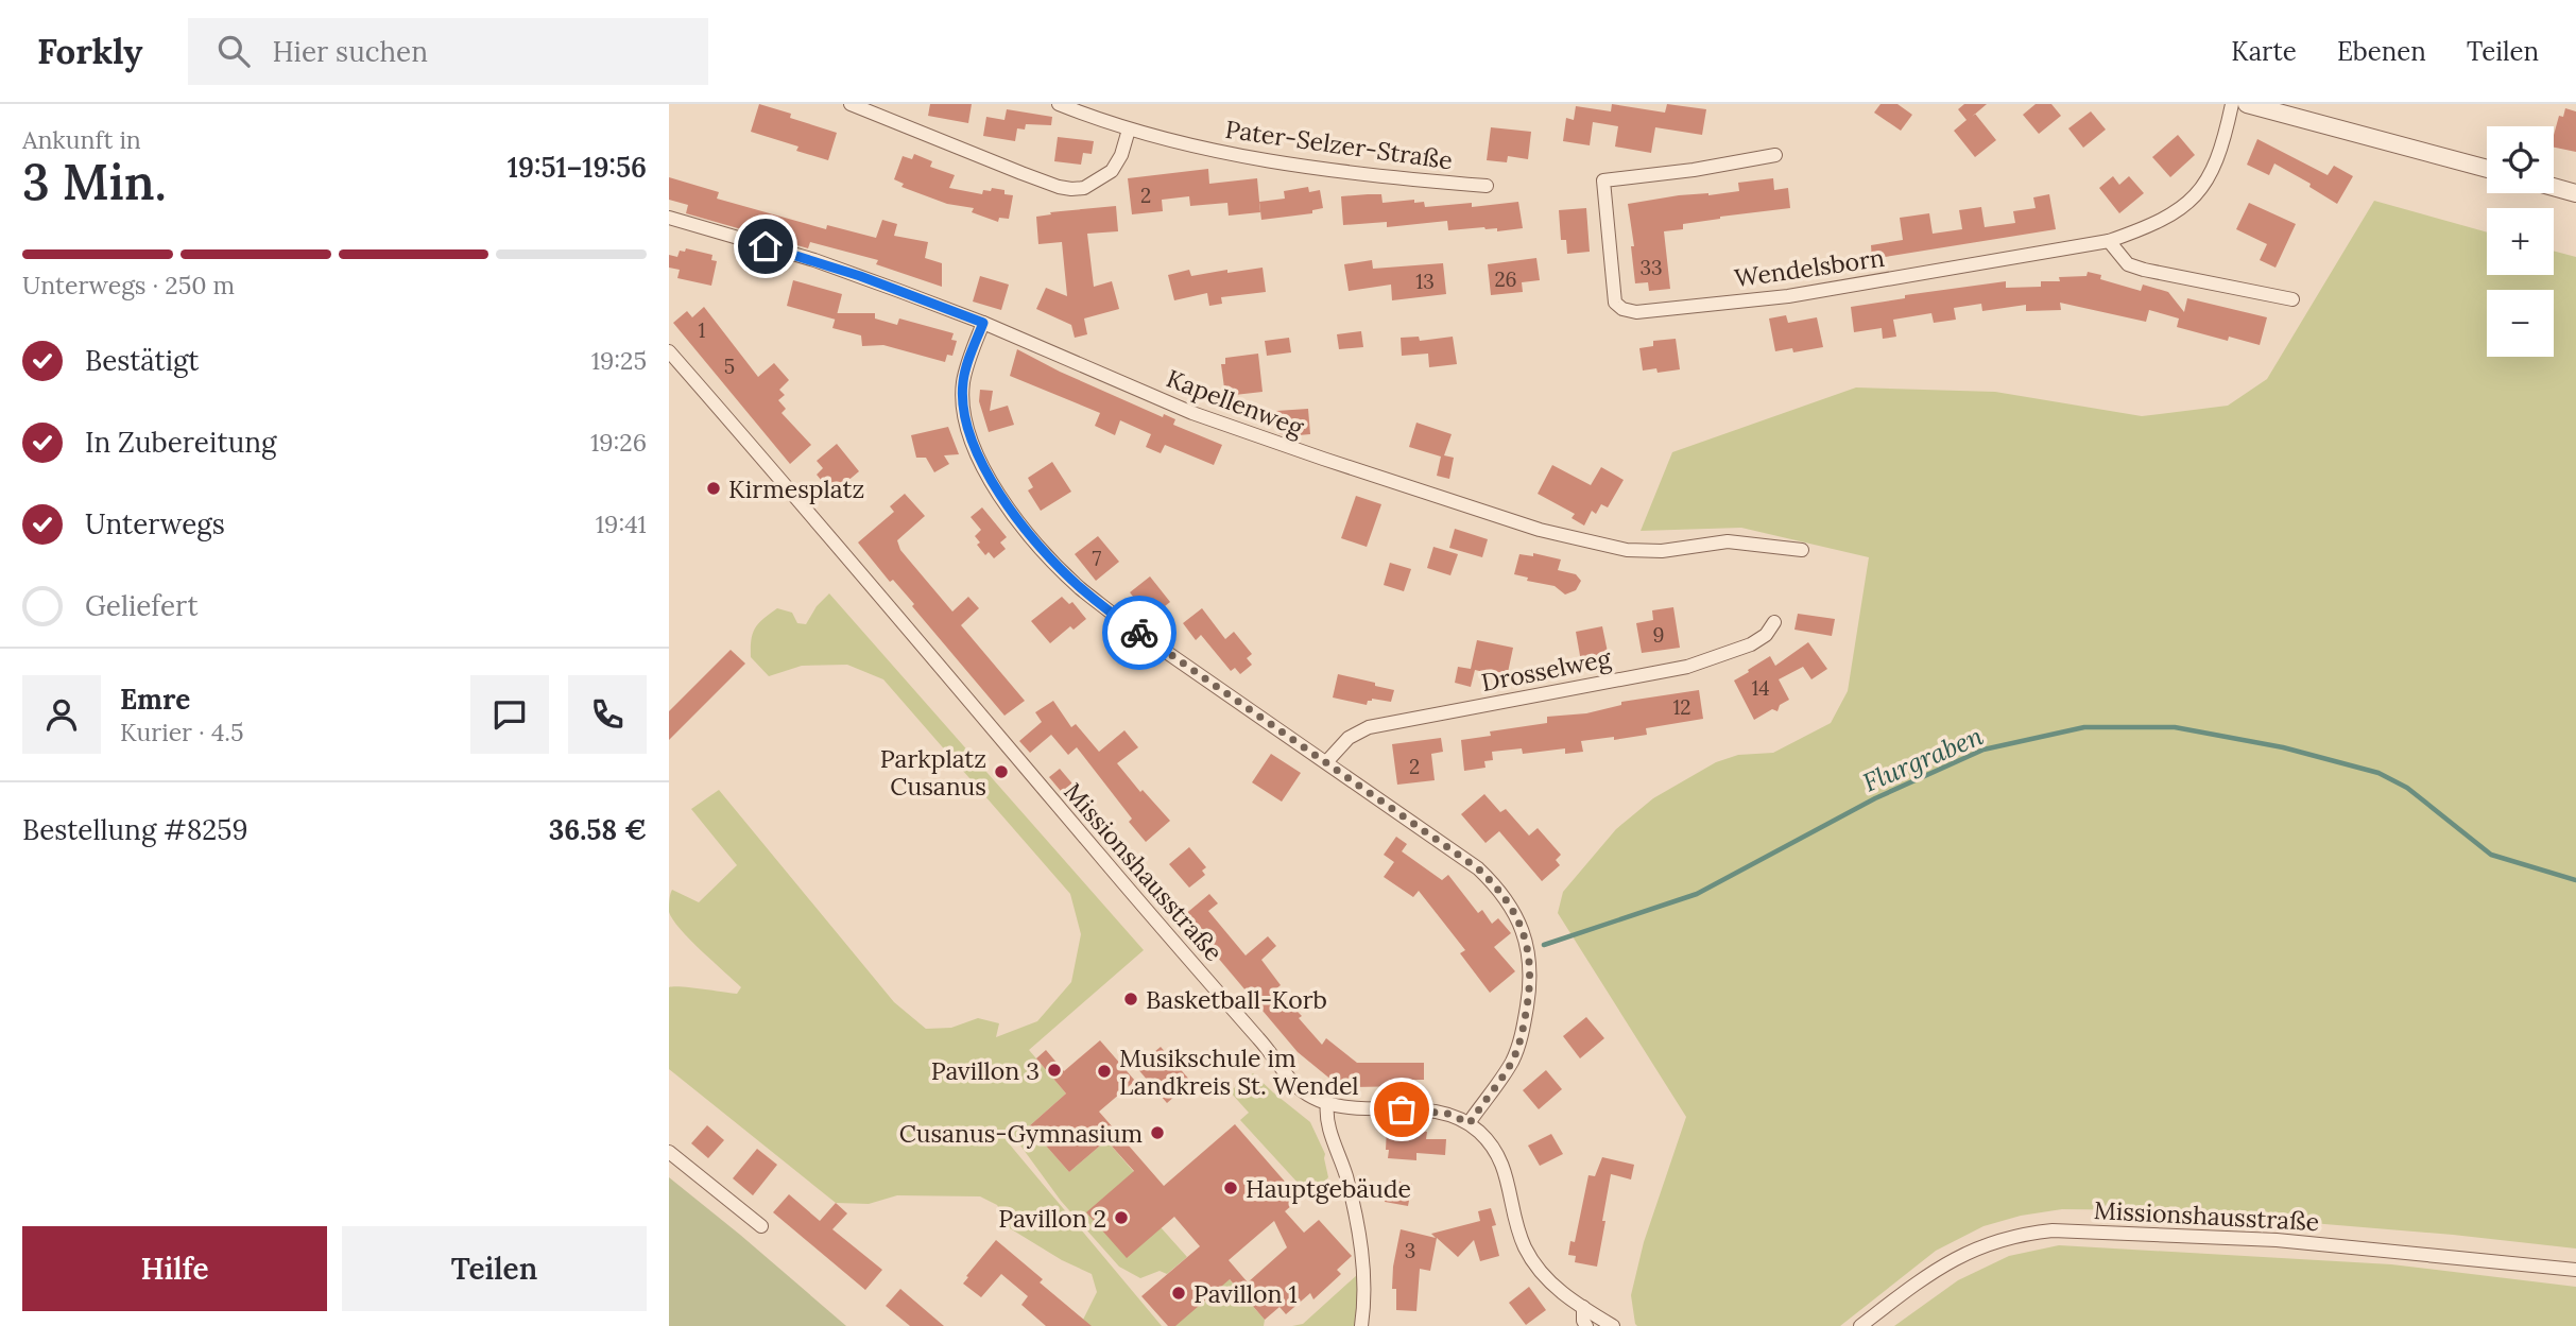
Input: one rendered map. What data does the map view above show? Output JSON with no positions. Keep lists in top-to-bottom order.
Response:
{
  "streets": {
    "street": [
      "Pater-Selzer-Straße",
      "Wendelsborn",
      "Kapellenweg",
      "Drosselweg",
      "Missionshausstraße"
    ]
  },
  "water": ["Flurgraben"],
  "places": [
    "Kirmesplatz",
    "Parkplatz Cusanus",
    "Basketball-Korb",
    "Pavillon 3",
    "Musikschule im Landkreis St. Wendel",
    "Cusanus-Gymnasium",
    "Hauptgebäude",
    "Pavillon 2",
    "Pavillon 1"
  ],
  "house_numbers": [
    "2",
    "33",
    "26",
    "13",
    "1",
    "5",
    "7",
    "9",
    "14",
    "12",
    "2",
    "3"
  ],
  "page": {
    "header": "Forkly",
    "search": "Hier suchen",
    "nav": ["Karte", "Ebenen", "Teilen"],
    "heading": ["3 Min.", "Ankunft in", "19:51–19:56"],
    "panel": [
      "Emre",
      "Kurier · 4.5",
      "Bestellung #8259",
      "36.58 €"
    ],
    "map_buttons": ["+", "−"],
    "bar": "Unterwegs · 250 m",
    "list": [
      ["Bestätigt", "19:25"],
      ["In Zubereitung", "19:26"],
      ["Unterwegs", "19:41"],
      "Geliefert"
    ],
    "buttons": ["Hilfe", "Teilen"]
  }
}
